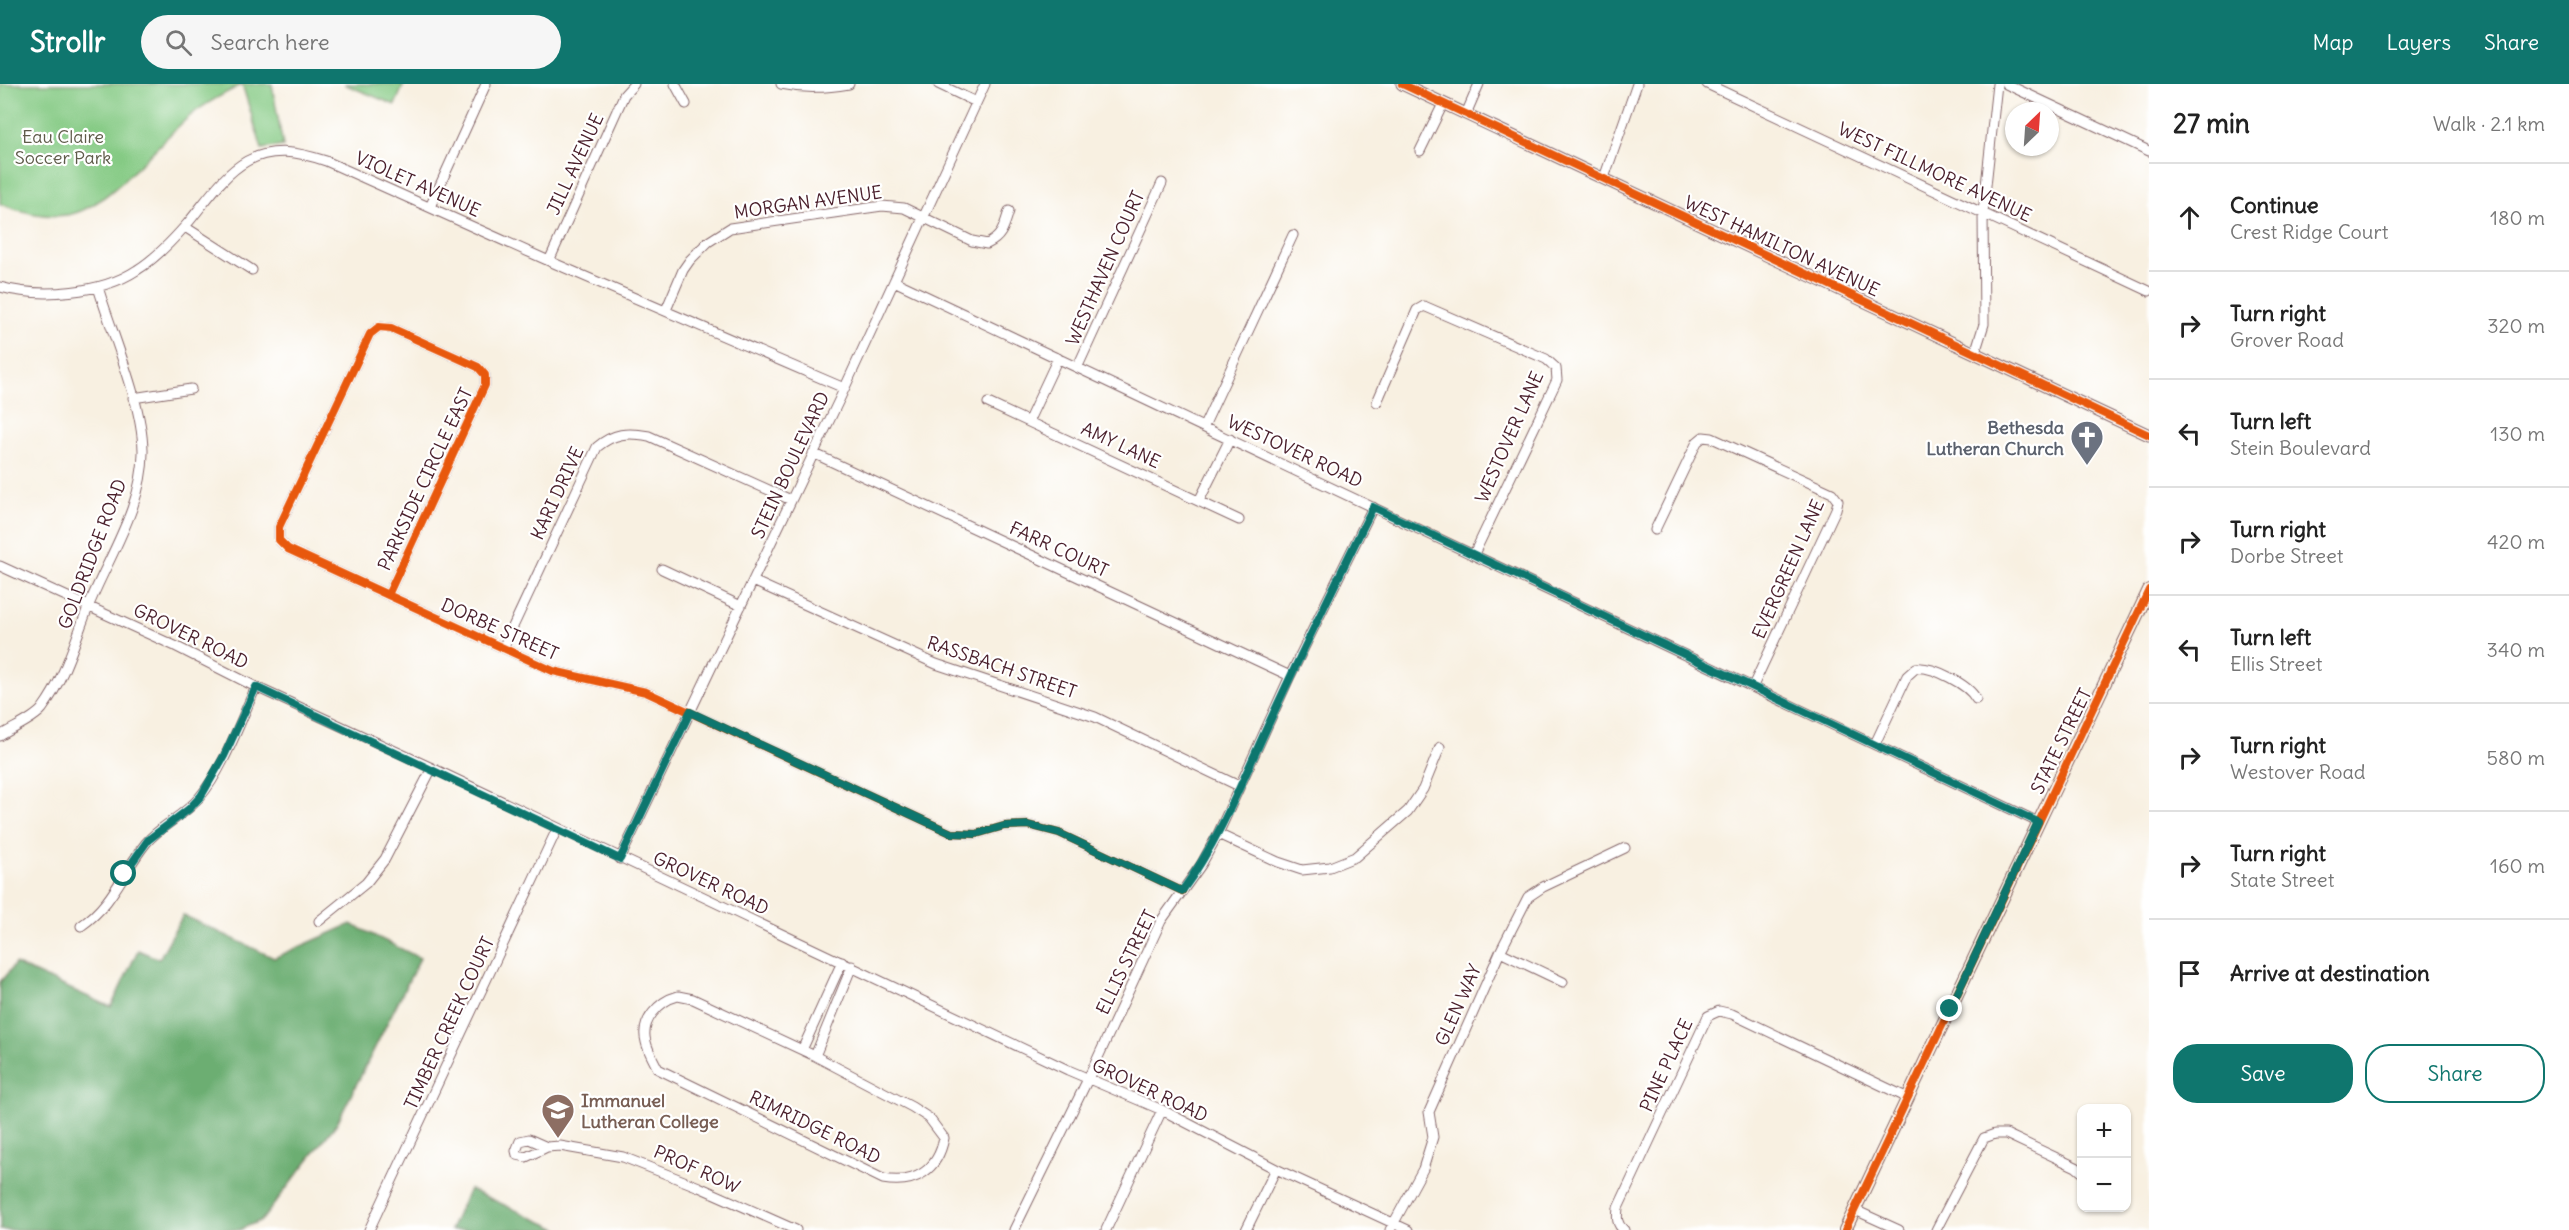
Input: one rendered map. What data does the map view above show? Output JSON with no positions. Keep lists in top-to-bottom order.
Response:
{
  "streets": {
    "main road": ["STATE STREET"],
    "street": [
      "JILL AVENUE",
      "WEST FILLMORE AVENUE",
      "VIOLET AVENUE",
      "MORGAN AVENUE",
      "WEST HAMILTON AVENUE",
      "WESTHAVEN COURT",
      "WESTOVER LANE",
      "AMY LANE",
      "WESTOVER ROAD",
      "STEIN BOULEVARD",
      "PARKSIDE CIRCLE EAST",
      "KARI DRIVE",
      "FARR COURT",
      "GOLDRIDGE ROAD",
      "EVERGREEN LANE",
      "DORBE STREET",
      "GROVER ROAD",
      "RASSBACH STREET",
      "ELLIS STREET",
      "GLEN WAY",
      "TIMBER CREEK COURT",
      "PINE PLACE",
      "RIMRIDGE ROAD",
      "PROF ROW"
    ]
  },
  "crossings": [
    ["JILL AVENUE", "VIOLET AVENUE"],
    ["VIOLET AVENUE", "MORGAN AVENUE"],
    ["VIOLET AVENUE", "STEIN BOULEVARD"],
    ["VIOLET AVENUE", "GOLDRIDGE ROAD"],
    ["MORGAN AVENUE", "STEIN BOULEVARD"],
    ["WESTHAVEN COURT", "WESTOVER ROAD"],
    ["WESTOVER LANE", "WESTOVER ROAD"],
    ["WESTOVER ROAD", "STEIN BOULEVARD"],
    ["WESTOVER ROAD", "EVERGREEN LANE"],
    ["WESTOVER ROAD", "STATE STREET"],
    ["WESTOVER ROAD", "ELLIS STREET"],
    ["STEIN BOULEVARD", "KARI DRIVE"],
    ["STEIN BOULEVARD", "FARR COURT"],
    ["STEIN BOULEVARD", "DORBE STREET"],
    ["STEIN BOULEVARD", "GROVER ROAD"],
    ["STEIN BOULEVARD", "RASSBACH STREET"],
    ["PARKSIDE CIRCLE EAST", "DORBE STREET"],
    ["KARI DRIVE", "DORBE STREET"],
    ["FARR COURT", "ELLIS STREET"],
    ["GOLDRIDGE ROAD", "GROVER ROAD"],
    ["DORBE STREET", "ELLIS STREET"],
    ["GROVER ROAD", "ELLIS STREET"],
    ["GROVER ROAD", "GLEN WAY"],
    ["GROVER ROAD", "TIMBER CREEK COURT"],
    ["RASSBACH STREET", "ELLIS STREET"],
    ["STATE STREET", "PINE PLACE"]
  ],
  "parks": ["Eau Claire Soccer Park"],
  "places": {
    "church": ["Bethesda Lutheran Church"],
    "school or university": ["Immanuel Lutheran College"]
  },
  "north": "top right",
  "page": {
    "header": "Strollr",
    "search": "Search here",
    "nav": ["Map", "Layers", "Share"],
    "heading": ["27 min", "Walk · 2.1 km"],
    "list": [
      ["Continue", "Crest Ridge Court", "180 m"],
      ["Turn right", "Grover Road", "320 m"],
      ["Turn left", "Stein Boulevard", "130 m"],
      ["Turn right", "Dorbe Street", "420 m"],
      ["Turn left", "Ellis Street", "340 m"],
      ["Turn right", "Westover Road", "580 m"],
      ["Turn right", "State Street", "160 m"],
      "Arrive at destination"
    ],
    "buttons": ["Save", "Share"],
    "map_buttons": ["+", "−"]
  }
}
